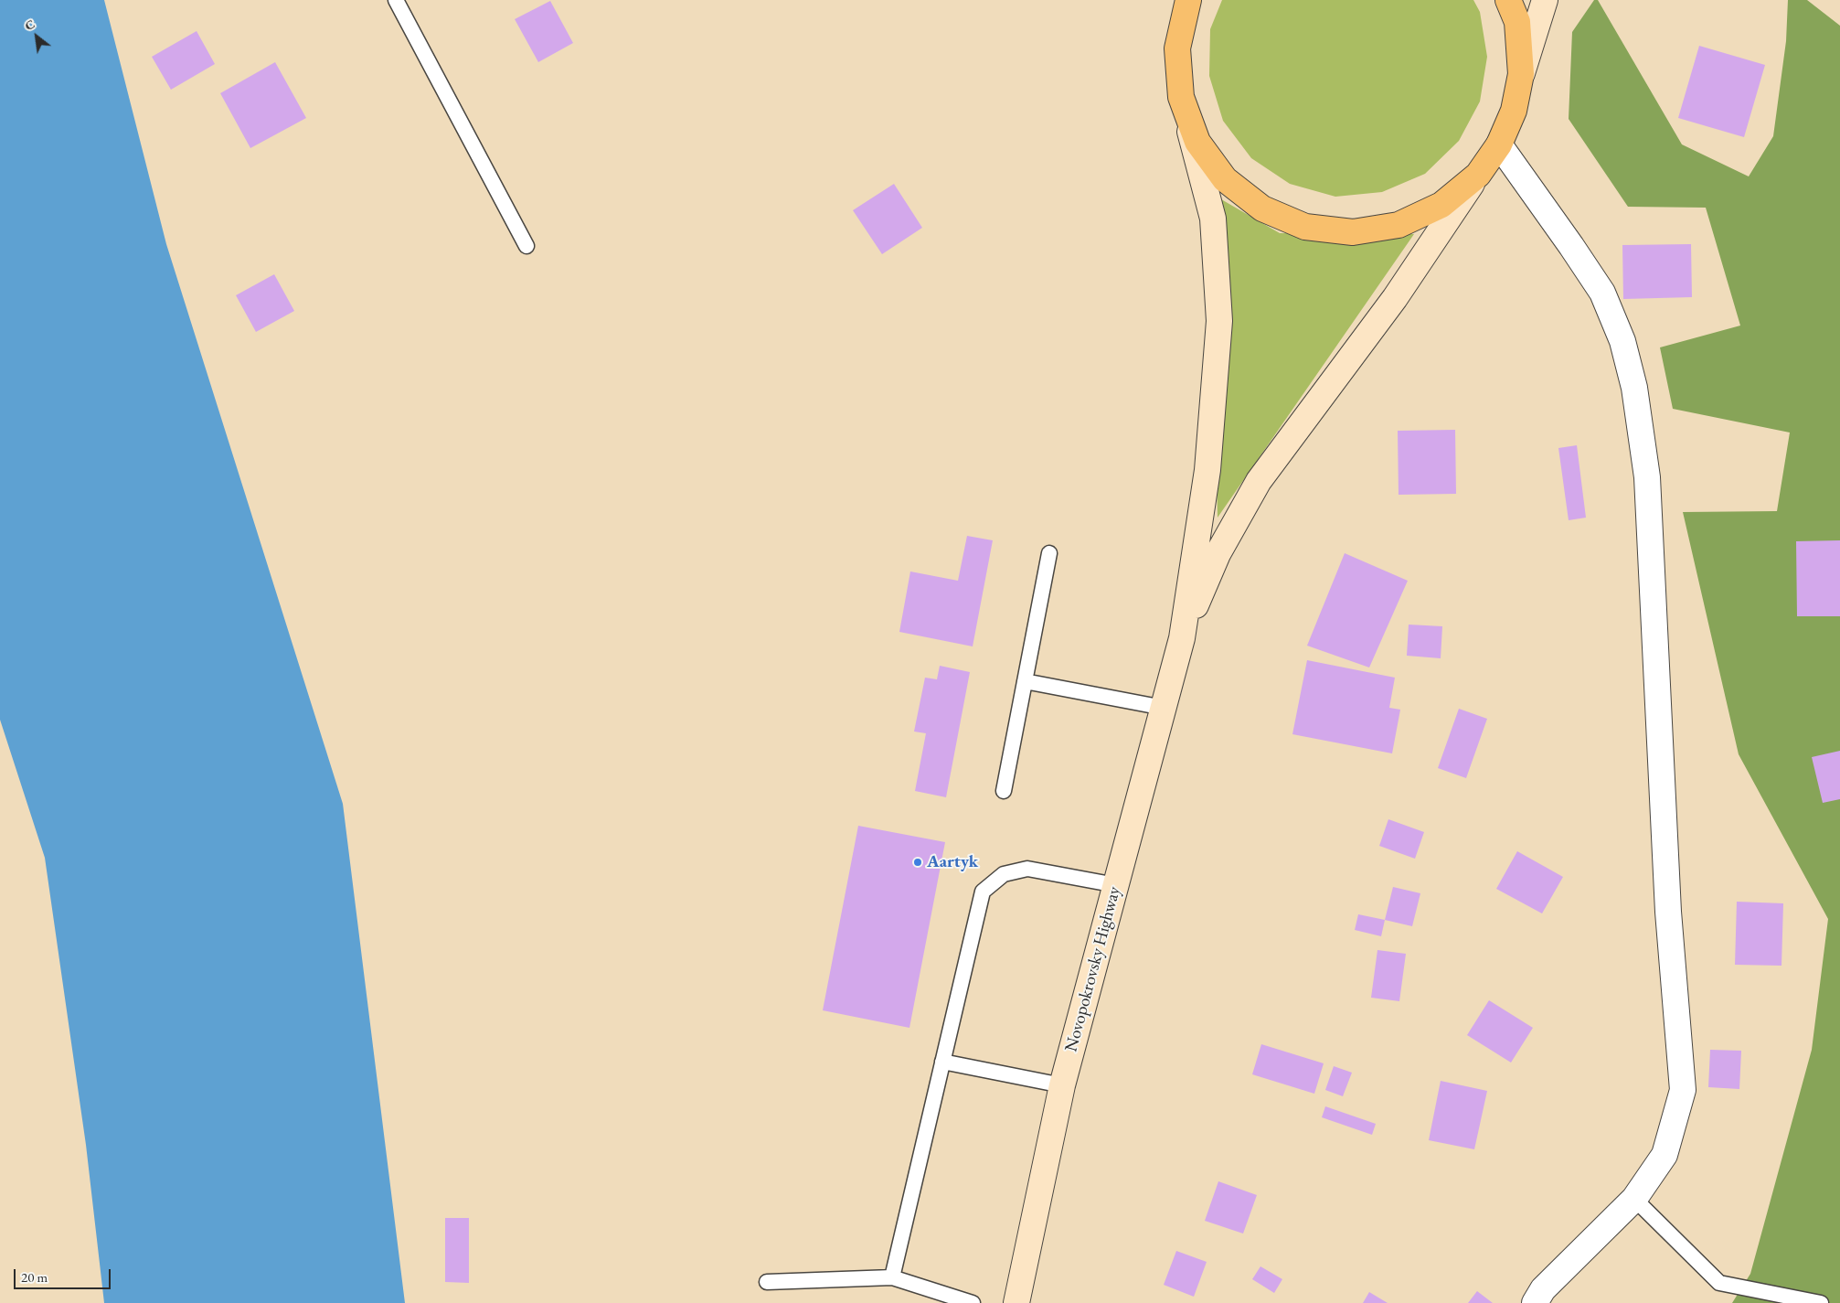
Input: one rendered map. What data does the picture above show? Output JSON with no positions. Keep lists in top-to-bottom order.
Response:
{
  "streets": {
    "main road": ["Novopokrovsky Highway"]
  },
  "places": ["Aartyk"],
  "scale_bar": "20 m",
  "north": "top left"
}
